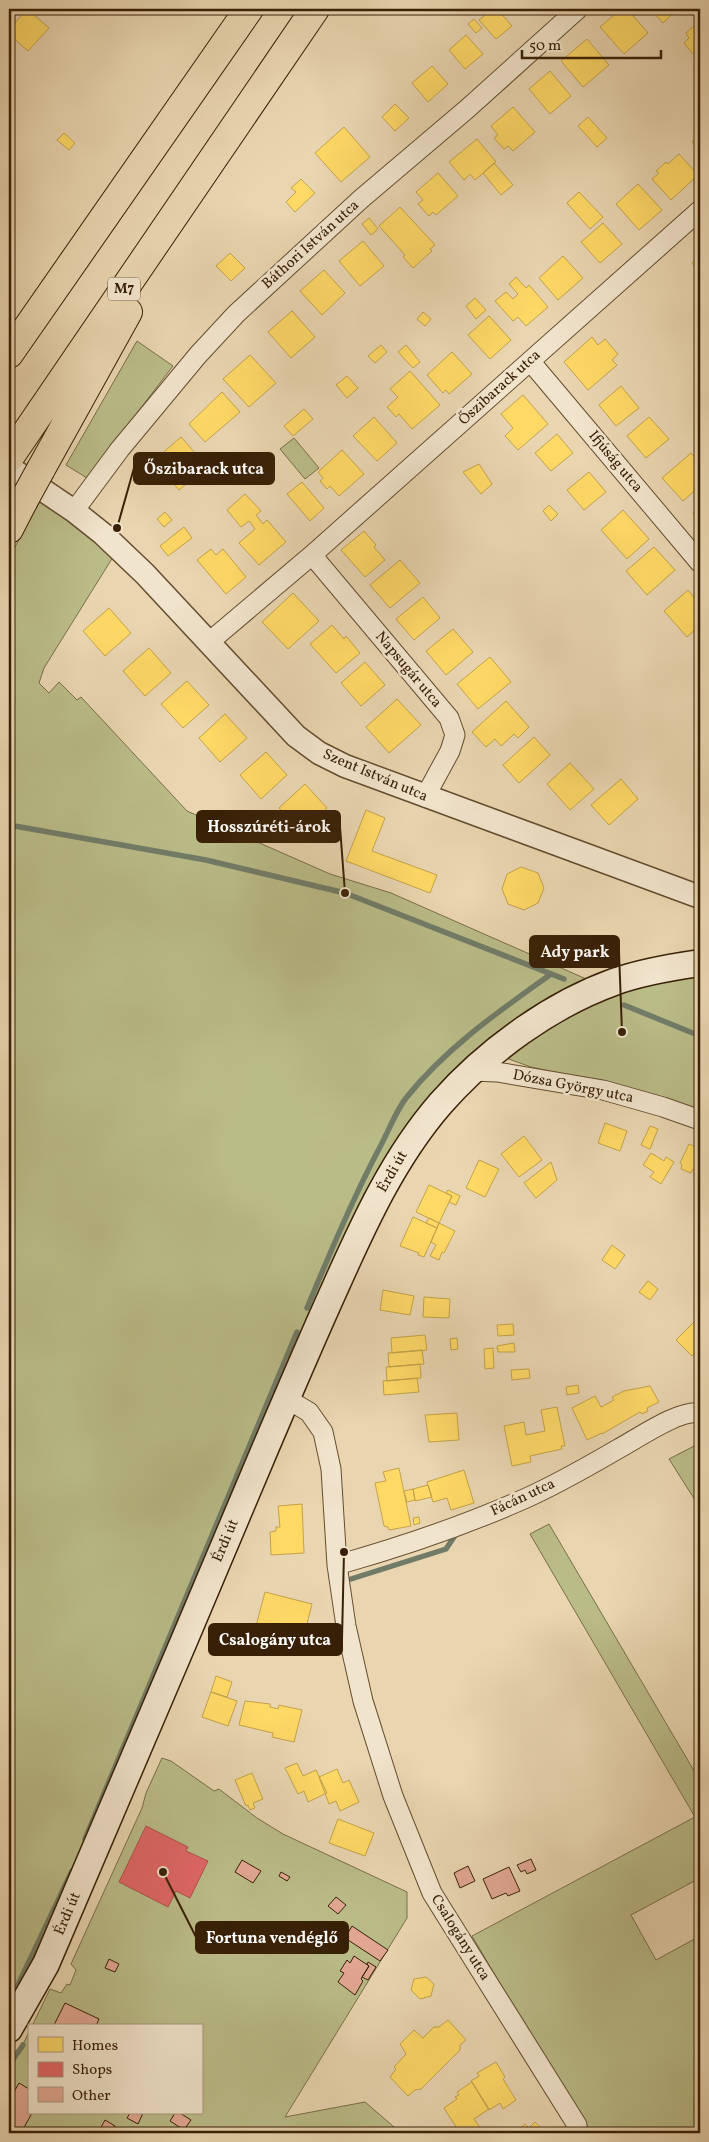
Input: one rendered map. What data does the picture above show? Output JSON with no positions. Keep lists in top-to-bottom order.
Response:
{
  "streets": {
    "highway": ["M7"],
    "main road": ["Érdi út"],
    "street": [
      "Báthori István utca",
      "Őszibarack utca",
      "Ifjúság utca",
      "Napsugár utca",
      "Szent István utca",
      "Dózsa György utca",
      "Fácán utca",
      "Csalogány utca"
    ]
  },
  "crossings": [
    ["Báthori István utca", "Szent István utca"],
    ["M7", "Szent István utca"],
    ["Őszibarack utca", "Ifjúság utca"],
    ["Őszibarack utca", "Napsugár utca"],
    ["Őszibarack utca", "Szent István utca"],
    ["Napsugár utca", "Szent István utca"],
    ["Dózsa György utca", "Érdi út"],
    ["Érdi út", "Csalogány utca"],
    ["Fácán utca", "Csalogány utca"]
  ],
  "places": [
    "Őszibarack utca",
    "Hosszúréti-árok",
    "Ady park",
    "Csalogány utca",
    "Fortuna vendéglő"
  ],
  "legend": ["Homes", "Shops", "Other"],
  "scale_bar": "50 m"
}
